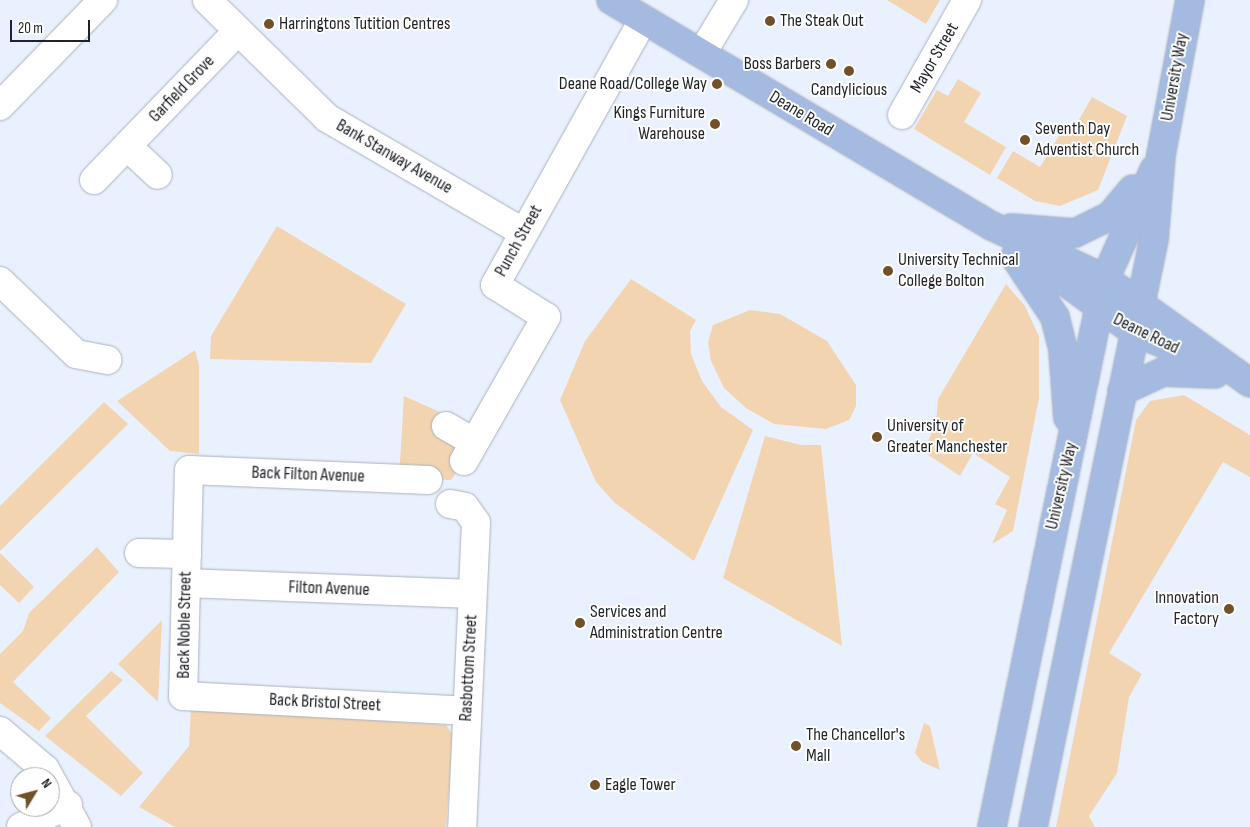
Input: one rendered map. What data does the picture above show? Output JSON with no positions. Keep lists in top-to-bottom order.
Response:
{
  "streets": {
    "main road": ["University Way", "Deane Road"],
    "street": [
      "Mayor Street",
      "Garfield Grove",
      "Bank Stanway Avenue",
      "Punch Street",
      "Back Filton Avenue",
      "Filton Avenue",
      "Back Noble Street",
      "Rasbottom Street",
      "Back Bristol Street"
    ]
  },
  "crossings": [
    ["University Way", "Deane Road"],
    ["Garfield Grove", "Bank Stanway Avenue"],
    ["Deane Road", "Punch Street"],
    ["Bank Stanway Avenue", "Punch Street"],
    ["Back Filton Avenue", "Back Noble Street"],
    ["Filton Avenue", "Back Noble Street"],
    ["Filton Avenue", "Rasbottom Street"],
    ["Back Noble Street", "Back Bristol Street"],
    ["Rasbottom Street", "Back Bristol Street"]
  ],
  "places": [
    "The Steak Out",
    "Harringtons Tutition Centres",
    "Boss Barbers",
    "Candylicious",
    "Deane Road/College Way",
    "Kings Furniture Warehouse",
    "Seventh Day Adventist Church",
    "University Technical College Bolton",
    "University of Greater Manchester",
    "Innovation Factory",
    "Services and Administration Centre",
    "The Chancellor's Mall",
    "Eagle Tower"
  ],
  "scale_bar": "20 m",
  "north": "top right"
}
